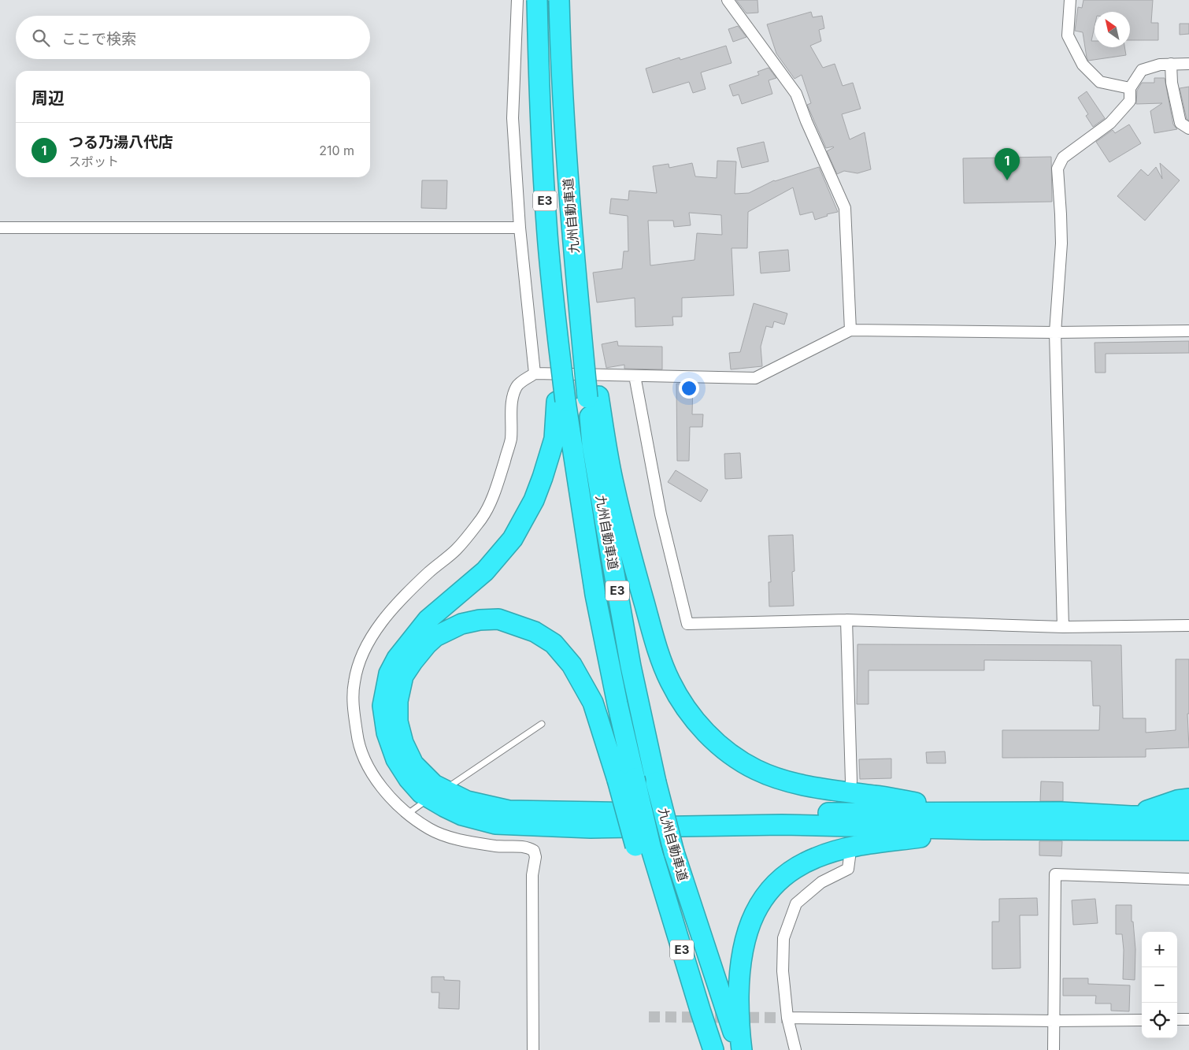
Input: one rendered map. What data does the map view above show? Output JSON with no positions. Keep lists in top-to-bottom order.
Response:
{
  "streets": {
    "highway": ["E3", "九州自動車道"]
  },
  "north": "top left",
  "page": {
    "search": "ここで検索",
    "heading": "周辺",
    "list": [
      {
        "mark": "1",
        "name": "つる乃湯八代店",
        "note": "スポット",
        "value": "210 m"
      }
    ],
    "pins": "1",
    "map_buttons": ["+", "−"]
  }
}
